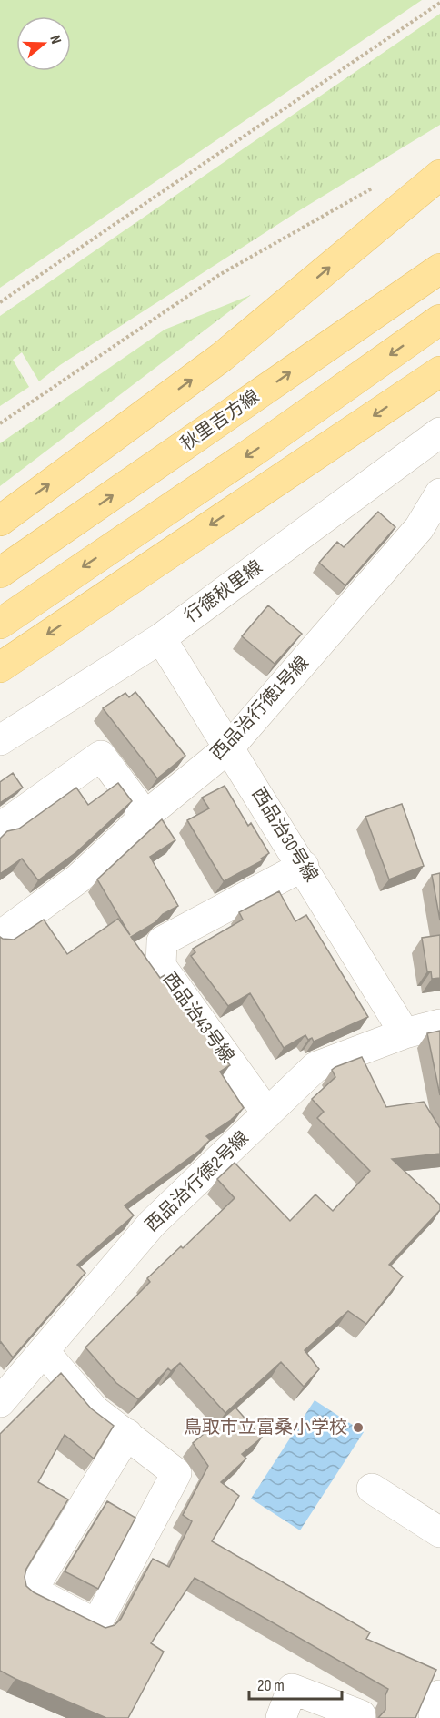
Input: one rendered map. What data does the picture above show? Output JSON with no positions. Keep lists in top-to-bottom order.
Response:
{
  "streets": {
    "main road": ["秋里吉方線"],
    "street": [
      "行徳秋里線",
      "西品治行徳1号線",
      "西品治30号線",
      "西品治43号線",
      "西品治行徳2号線"
    ]
  },
  "crossings": [
    ["行徳秋里線", "西品治30号線"],
    ["西品治行徳1号線", "西品治30号線"],
    ["西品治30号線", "西品治43号線"],
    ["西品治30号線", "西品治行徳2号線"],
    ["西品治43号線", "西品治行徳2号線"]
  ],
  "places": ["鳥取市立富桑小学校"],
  "scale_bar": "20 m",
  "north": "right"
}
